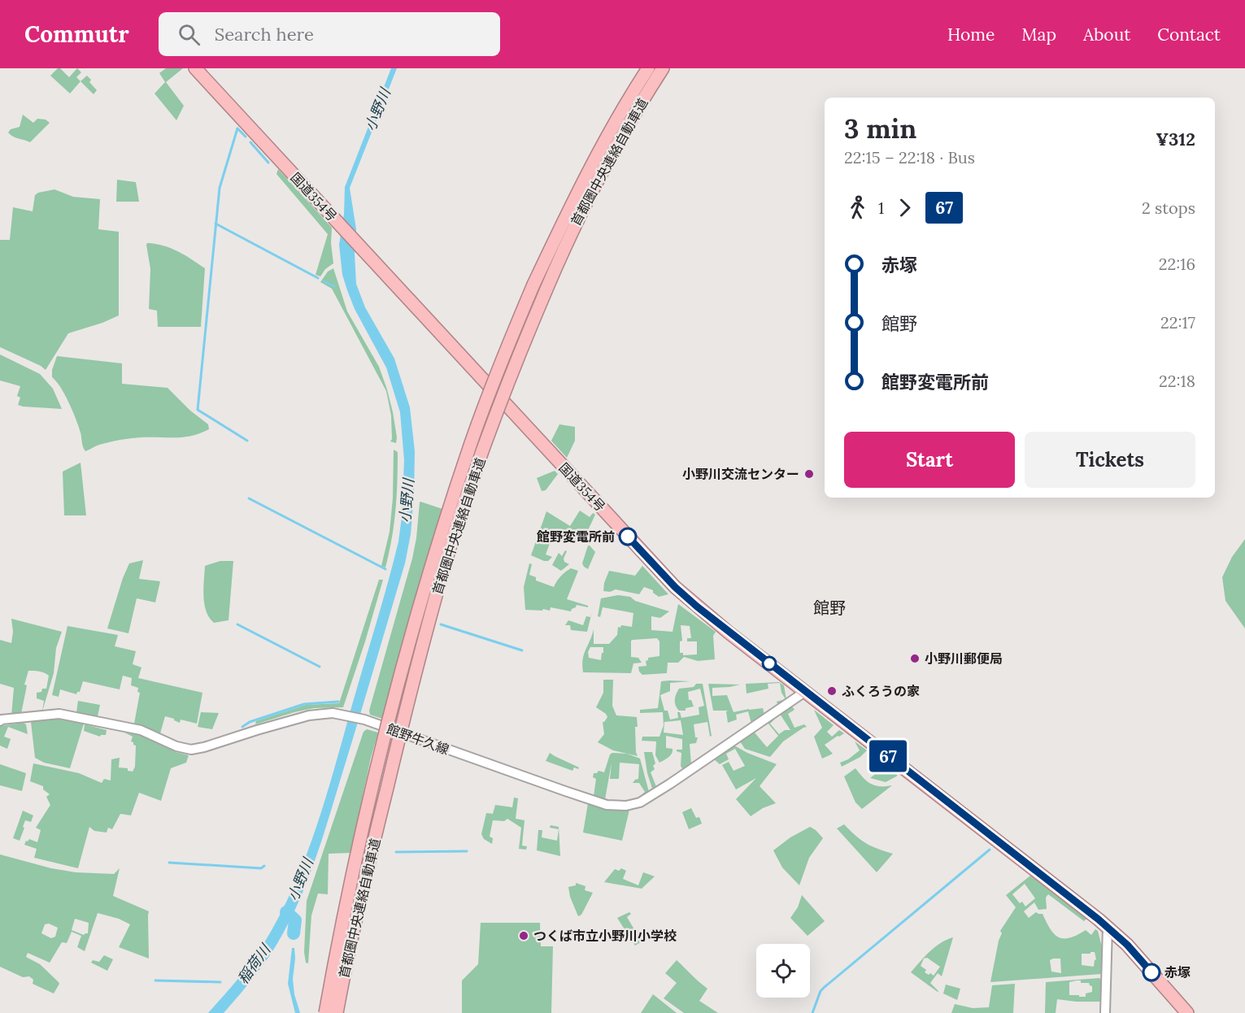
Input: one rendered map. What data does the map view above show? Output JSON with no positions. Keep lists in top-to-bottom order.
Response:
{
  "streets": {
    "highway": ["首都圏中央連絡自動車道", "国道354号"],
    "main road": ["館野牛久線"]
  },
  "crossings": [
    ["国道354号", "館野牛久線"]
  ],
  "districts": ["館野"],
  "water": ["小野川", "稲荷川"],
  "places": [
    "小野川交流センター",
    "館野変電所前",
    "小野川郵便局",
    "ふくろうの家",
    "つくば市立小野川小学校",
    "赤塚"
  ],
  "lines": ["bus line 67"],
  "page": {
    "header": "Commutr",
    "search": "Search here",
    "nav": [
      "Home",
      "Map",
      "About",
      "Contact"
    ],
    "on_map": "67",
    "heading": ["3 min", "22:15 – 22:18 · Bus", "¥312"],
    "legs": ["1", "67", "2 stops"],
    "list": [
      {
        "name": "赤塚",
        "value": "22:16"
      },
      {
        "name": "館野",
        "value": "22:17"
      },
      {
        "name": "館野変電所前",
        "value": "22:18"
      }
    ],
    "buttons": ["Start", "Tickets"]
  }
}
